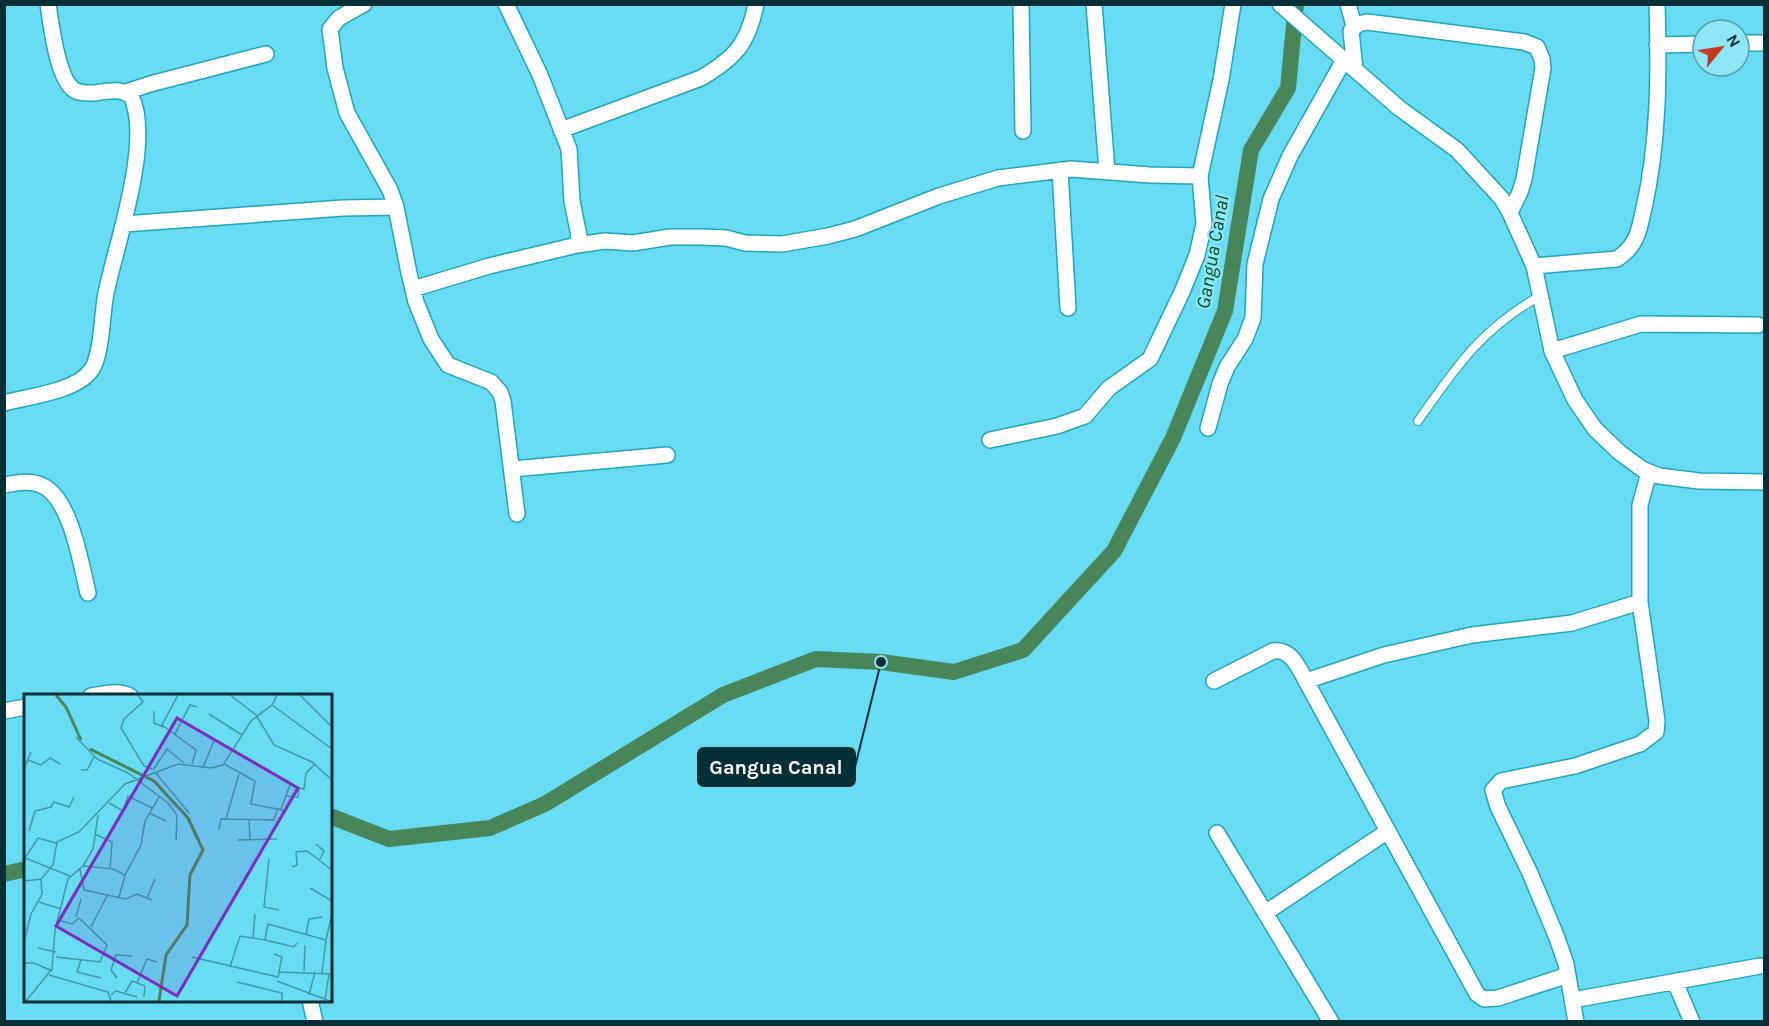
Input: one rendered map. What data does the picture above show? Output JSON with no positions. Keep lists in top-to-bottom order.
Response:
{
  "water": ["Gangua Canal"],
  "places": ["Gangua Canal"],
  "north": "top right"
}
